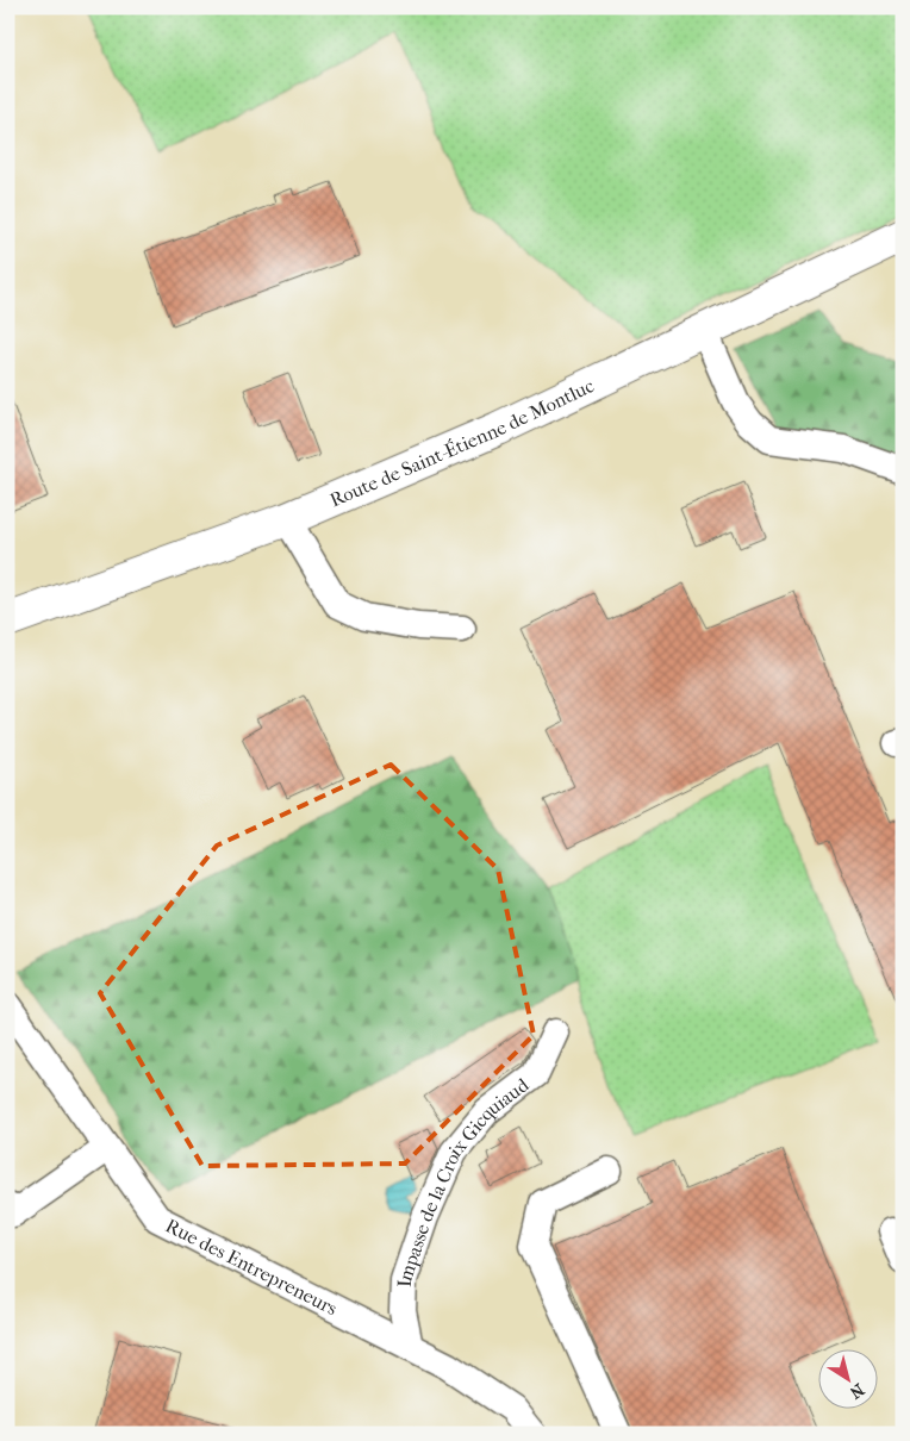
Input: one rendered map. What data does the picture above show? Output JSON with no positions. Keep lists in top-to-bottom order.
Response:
{
  "streets": {
    "main road": ["Route de Saint-Étienne de Montluc"],
    "street": ["Impasse de la Croix Gicquiaud", "Rue des Entrepreneurs"]
  },
  "crossings": [
    ["Impasse de la Croix Gicquiaud", "Rue des Entrepreneurs"]
  ],
  "north": "bottom right"
}
